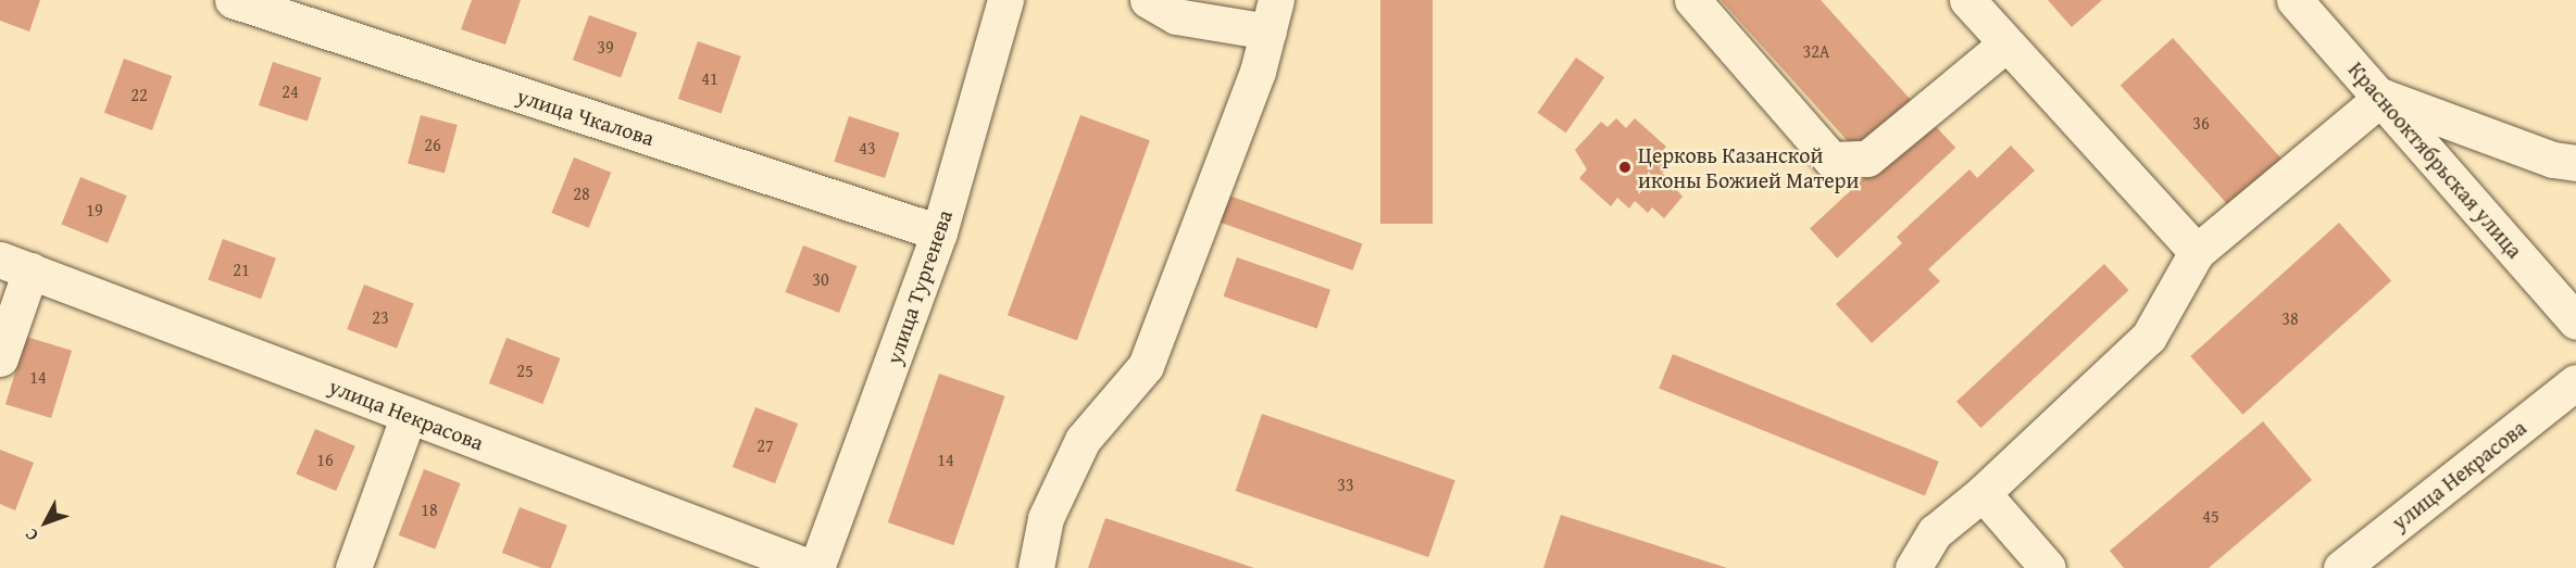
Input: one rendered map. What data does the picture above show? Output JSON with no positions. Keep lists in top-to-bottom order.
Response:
{
  "streets": {
    "street": [
      "улица Чкалова",
      "Краснооктябрьская улица",
      "улица Тургенева",
      "улица Некрасова"
    ]
  },
  "crossings": [
    ["улица Чкалова", "улица Тургенева"],
    ["улица Тургенева", "улица Некрасова"]
  ],
  "places": ["Церковь Казанской иконы Божией Матери"],
  "house_numbers": [
    "39",
    "32А",
    "41",
    "24",
    "22",
    "36",
    "26",
    "43",
    "28",
    "19",
    "21",
    "30",
    "23",
    "38",
    "25",
    "14",
    "27",
    "16",
    "14",
    "33",
    "18",
    "45"
  ],
  "north": "bottom left"
}
